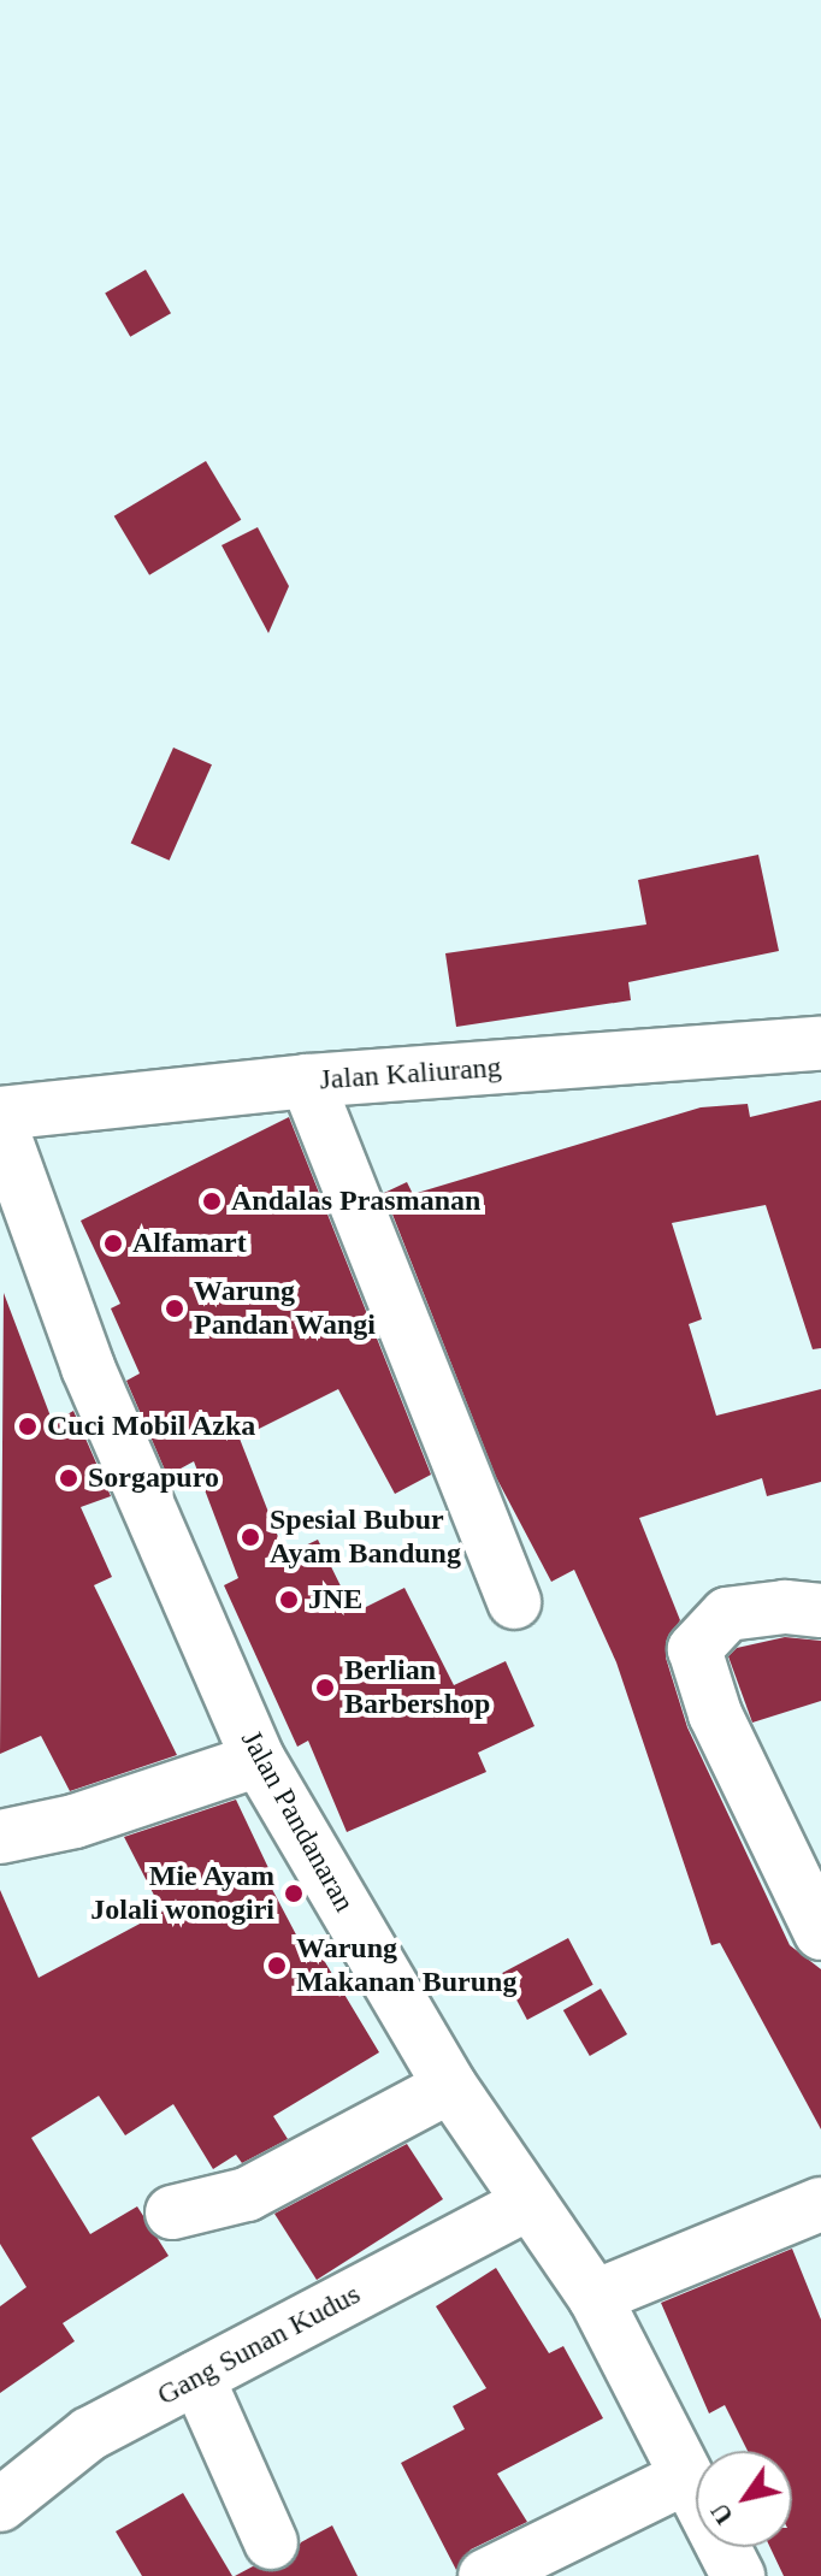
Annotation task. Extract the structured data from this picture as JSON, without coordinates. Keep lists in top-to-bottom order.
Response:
{
  "streets": {
    "street": ["Jalan Kaliurang", "Jalan Pandanaran", "Gang Sunan Kudus"]
  },
  "crossings": [
    ["Jalan Pandanaran", "Gang Sunan Kudus"]
  ],
  "places": [
    "Andalas Prasmanan",
    "Alfamart",
    "Warung Pandan Wangi",
    "Cuci Mobil Azka",
    "Sorgapuro",
    "Spesial Bubur Ayam Bandung",
    "JNE",
    "Berlian Barbershop",
    "Mie Ayam Jolali wonogiri",
    "Warung Makanan Burung"
  ],
  "north": "bottom left"
}
